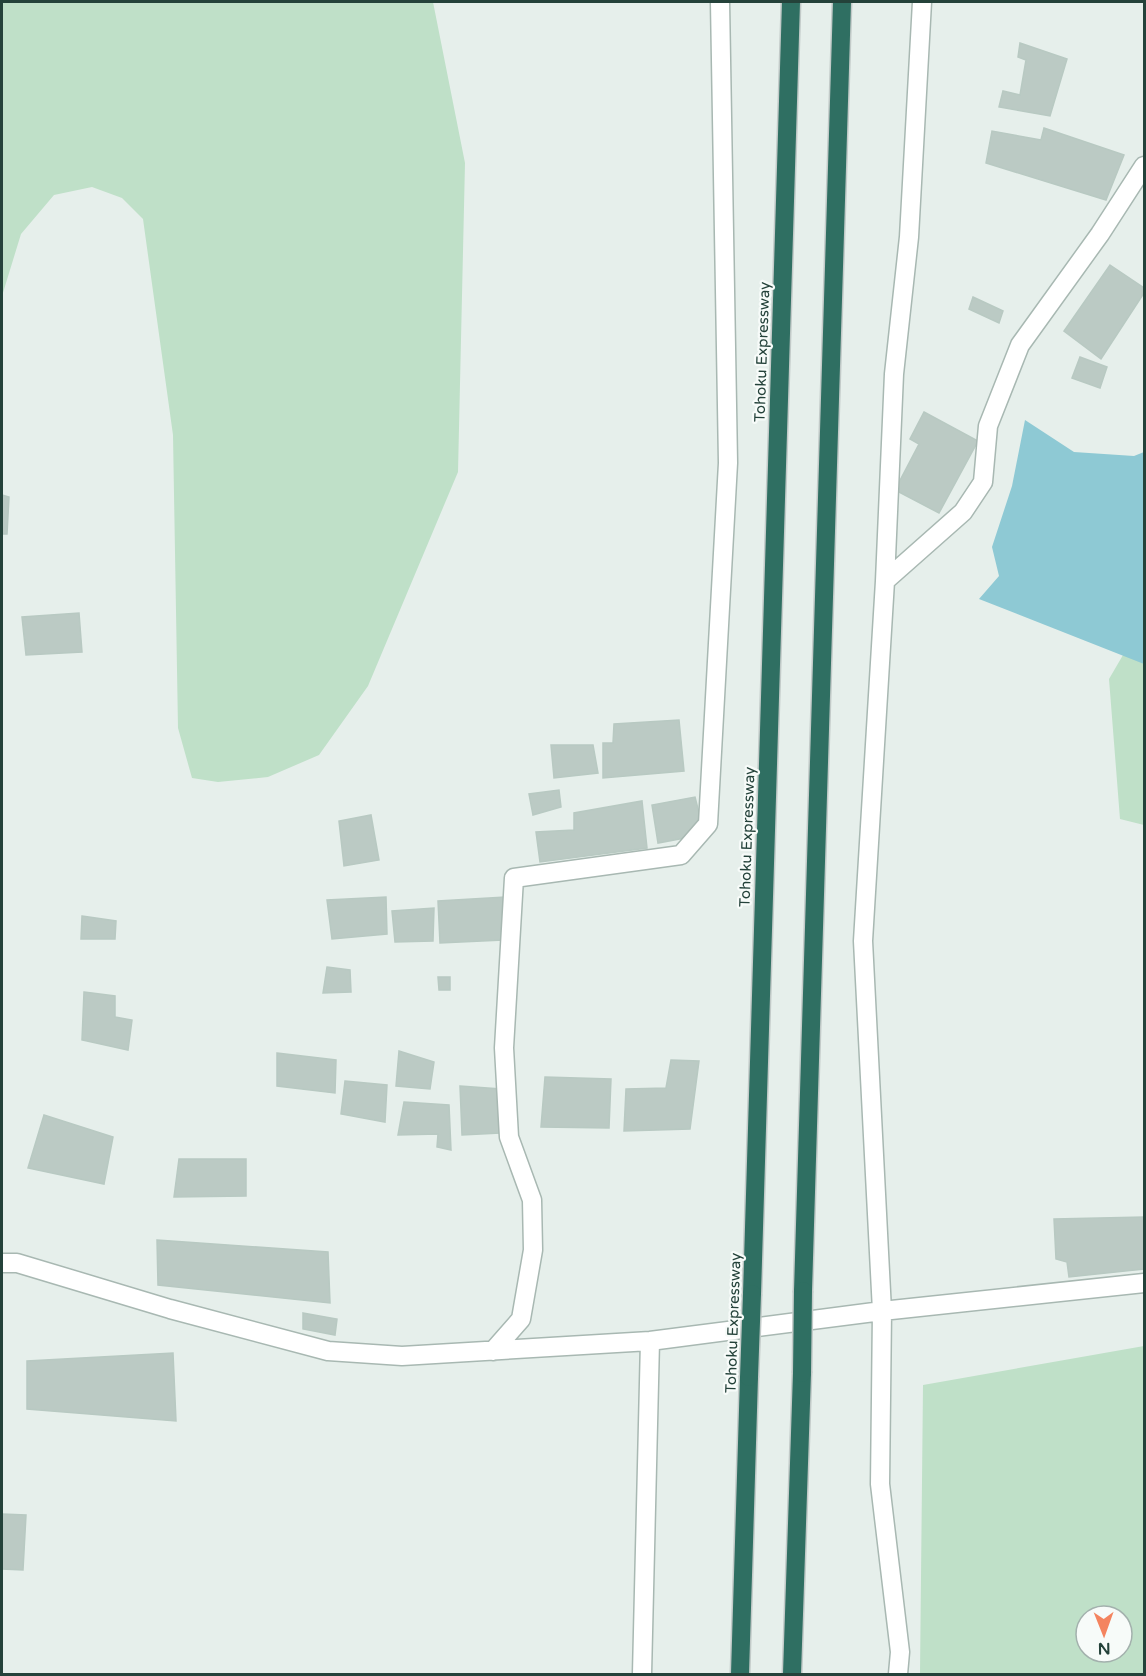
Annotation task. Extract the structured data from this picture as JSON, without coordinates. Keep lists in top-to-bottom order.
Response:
{
  "streets": {
    "highway": ["Tohoku Expressway"]
  },
  "north": "bottom"
}
